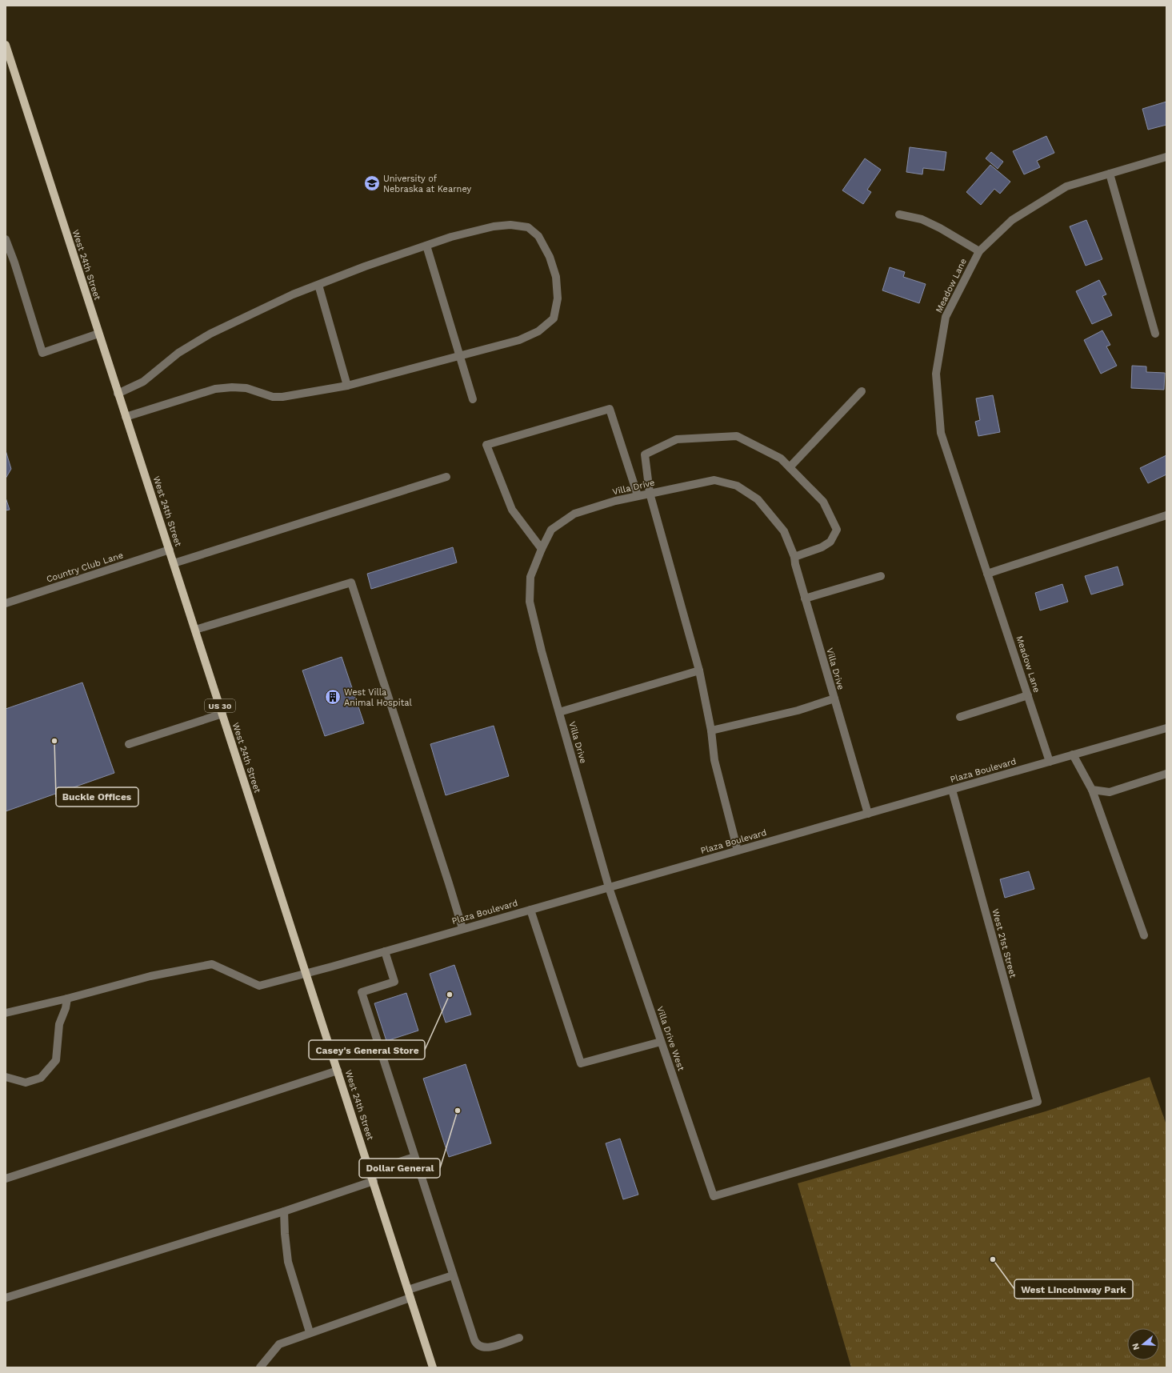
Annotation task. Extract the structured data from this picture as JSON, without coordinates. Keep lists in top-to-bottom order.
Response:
{
  "streets": {
    "main road": ["West 24th Street", "US 30"],
    "street": [
      "Meadow Lane",
      "Villa Drive",
      "Country Club Lane",
      "Plaza Boulevard",
      "West 21st Street",
      "Villa Drive West"
    ]
  },
  "crossings": [
    ["West 24th Street", "Country Club Lane"],
    ["West 24th Street", "Plaza Boulevard"],
    ["Meadow Lane", "Plaza Boulevard"],
    ["Villa Drive", "Plaza Boulevard"],
    ["Villa Drive", "Villa Drive West"],
    ["Plaza Boulevard", "West 21st Street"],
    ["Plaza Boulevard", "Villa Drive West"],
    ["West 21st Street", "Villa Drive West"]
  ],
  "places": {
    "school or university": ["University of Nebraska at Kearney"],
    "building": ["West Villa Animal Hospital"],
    "other": [
      "Buckle Offices",
      "Casey's General Store",
      "Dollar General",
      "West Lincolnway Park"
    ]
  },
  "north": "left"
}
